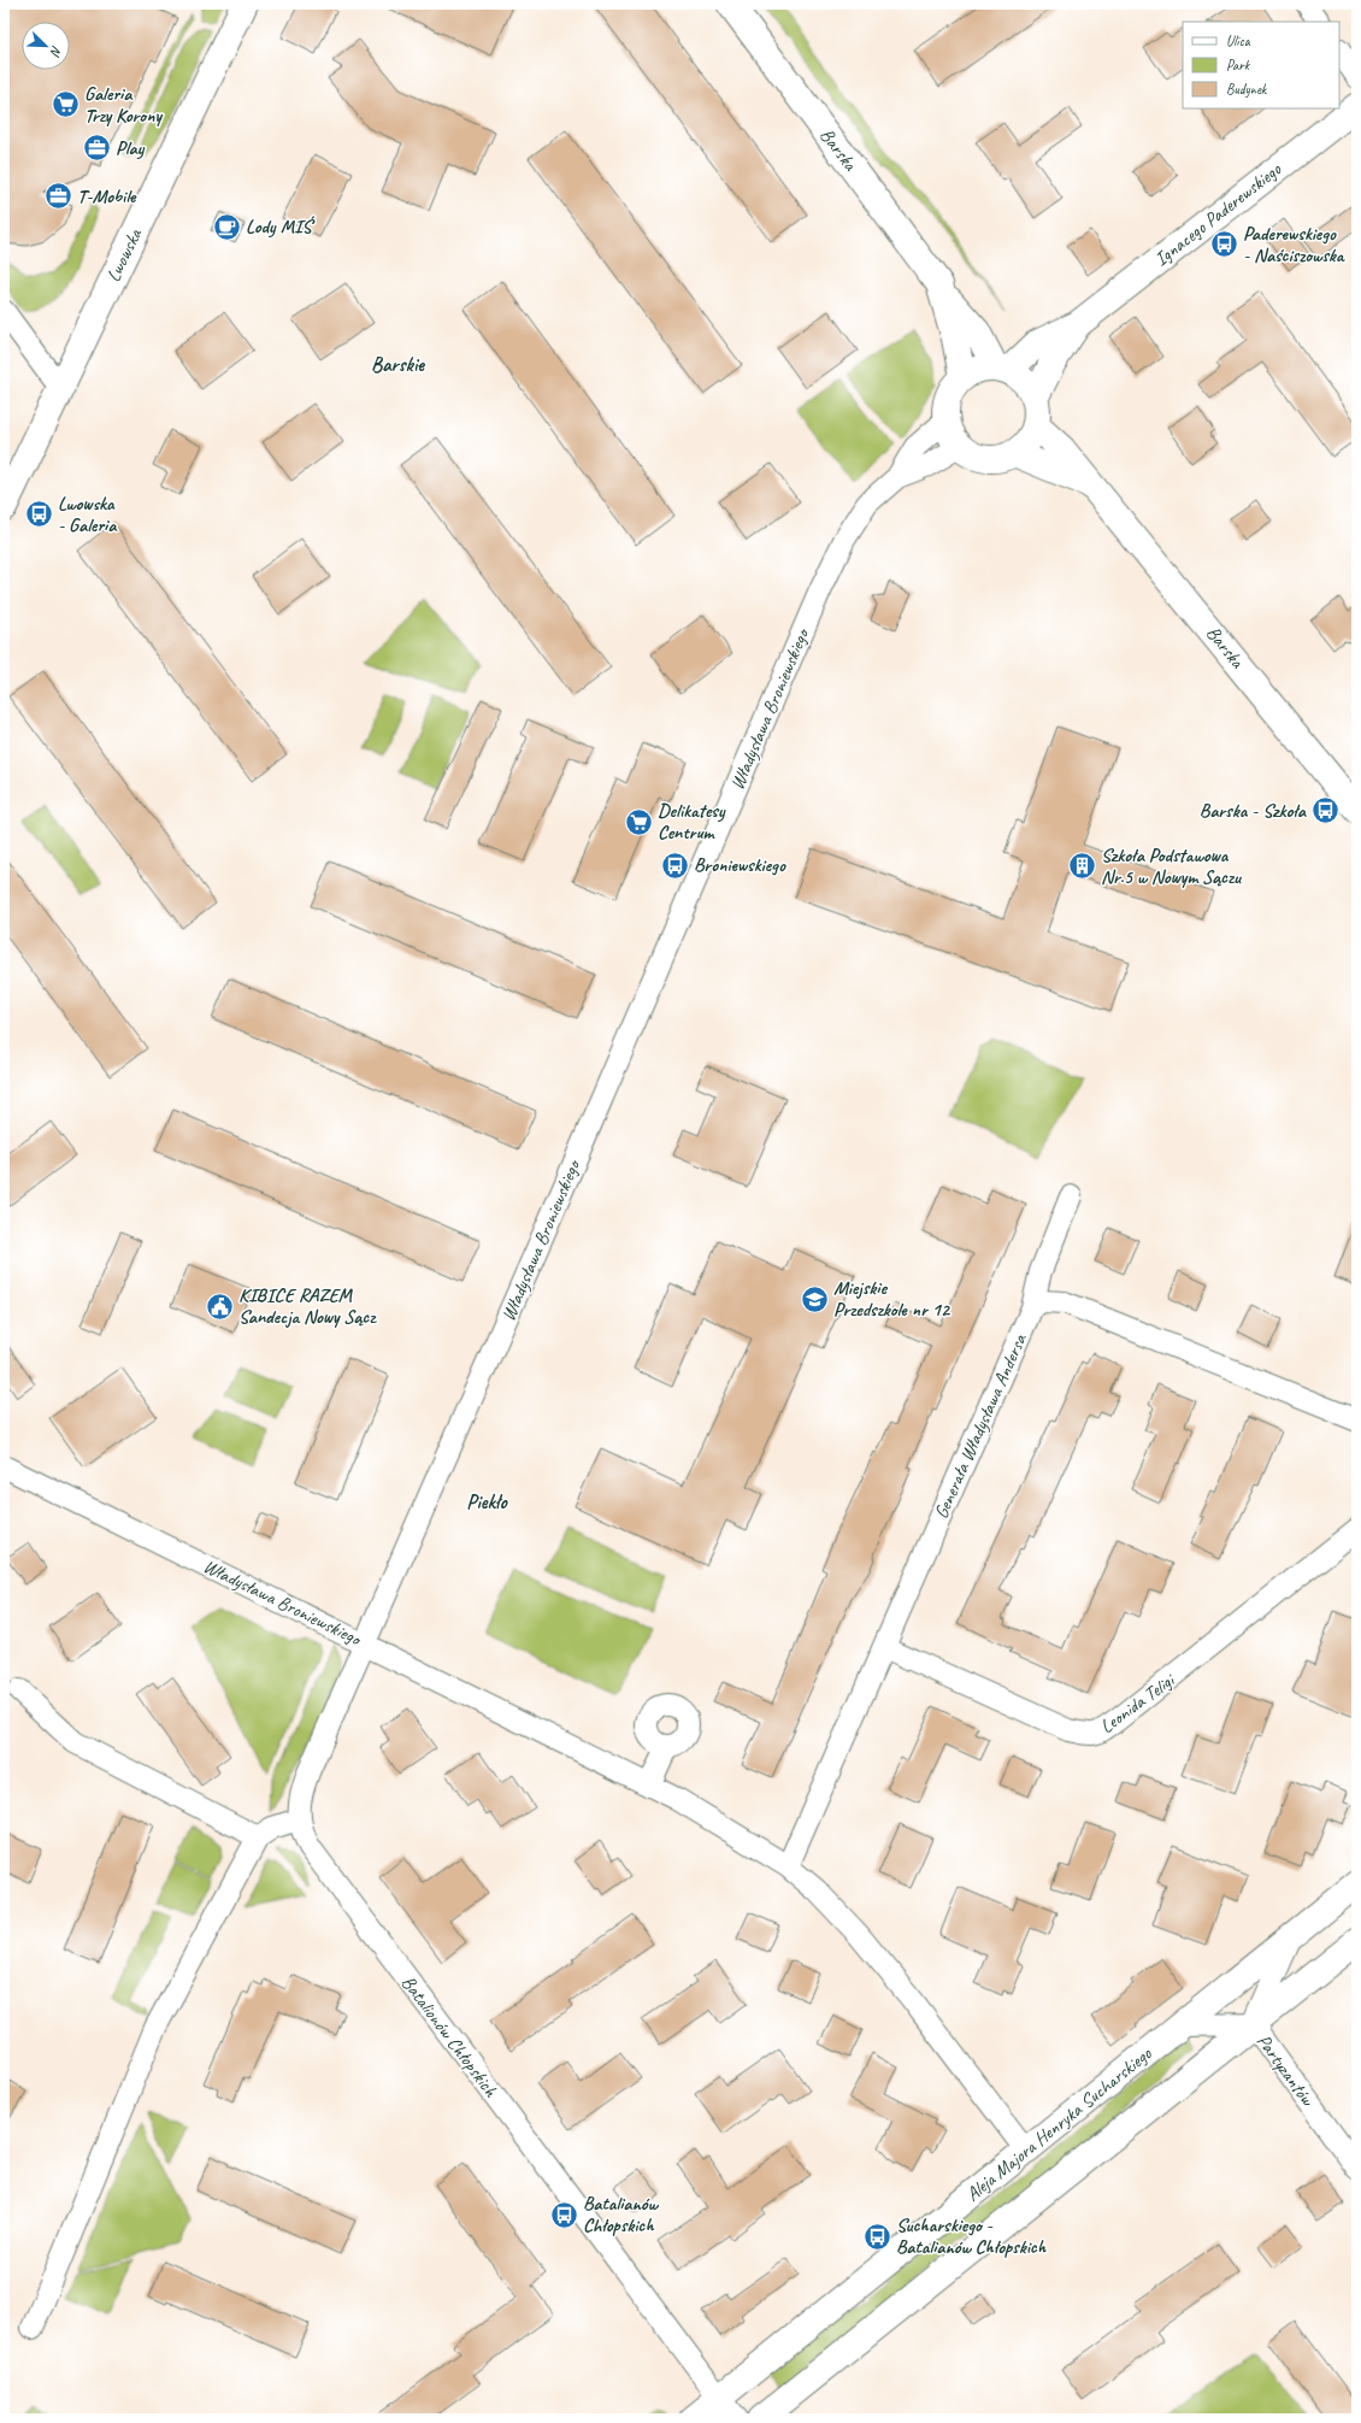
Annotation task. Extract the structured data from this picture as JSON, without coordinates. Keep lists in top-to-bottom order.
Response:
{
  "streets": {
    "street": [
      "Barska",
      "Ignacego Paderewskiego",
      "Lwowska",
      "Władysława Broniewskiego",
      "Generała Władysława Andersa",
      "Leonida Teligi",
      "Batalionów Chłopskich",
      "Partyzantów",
      "Aleja Majora Henryka Sucharskiego"
    ]
  },
  "crossings": [
    ["Barska", "Ignacego Paderewskiego"],
    ["Barska", "Władysława Broniewskiego"],
    ["Ignacego Paderewskiego", "Władysława Broniewskiego"],
    ["Władysława Broniewskiego", "Batalionów Chłopskich"],
    ["Generała Władysława Andersa", "Leonida Teligi"],
    ["Batalionów Chłopskich", "Aleja Majora Henryka Sucharskiego"],
    ["Partyzantów", "Aleja Majora Henryka Sucharskiego"]
  ],
  "districts": ["Barskie", "Piekło"],
  "places": {
    "supermarket": ["Galeria Trzy Korony", "Delikatesy Centrum"],
    "office": ["Play", "T-Mobile"],
    "cafe": ["Lody MIŚ"],
    "bus stop": [
      "Paderewskiego - Naściszowska",
      "Lwowska - Galeria",
      "Barska - Szkoła",
      "Broniewskiego",
      "Batalianów Chłopskich",
      "Sucharskiego - Batalianów Chłopskich"
    ],
    "building": ["Szkoła Podstawowa Nr.5 w Nowym Sączu"],
    "school or university": ["Miejskie Przedszkole nr 12"],
    "public building": ["KIBICE RAZEM Sandecja Nowy Sącz"]
  },
  "legend": ["Ulica", "Park", "Budynek"],
  "north": "bottom right"
}
